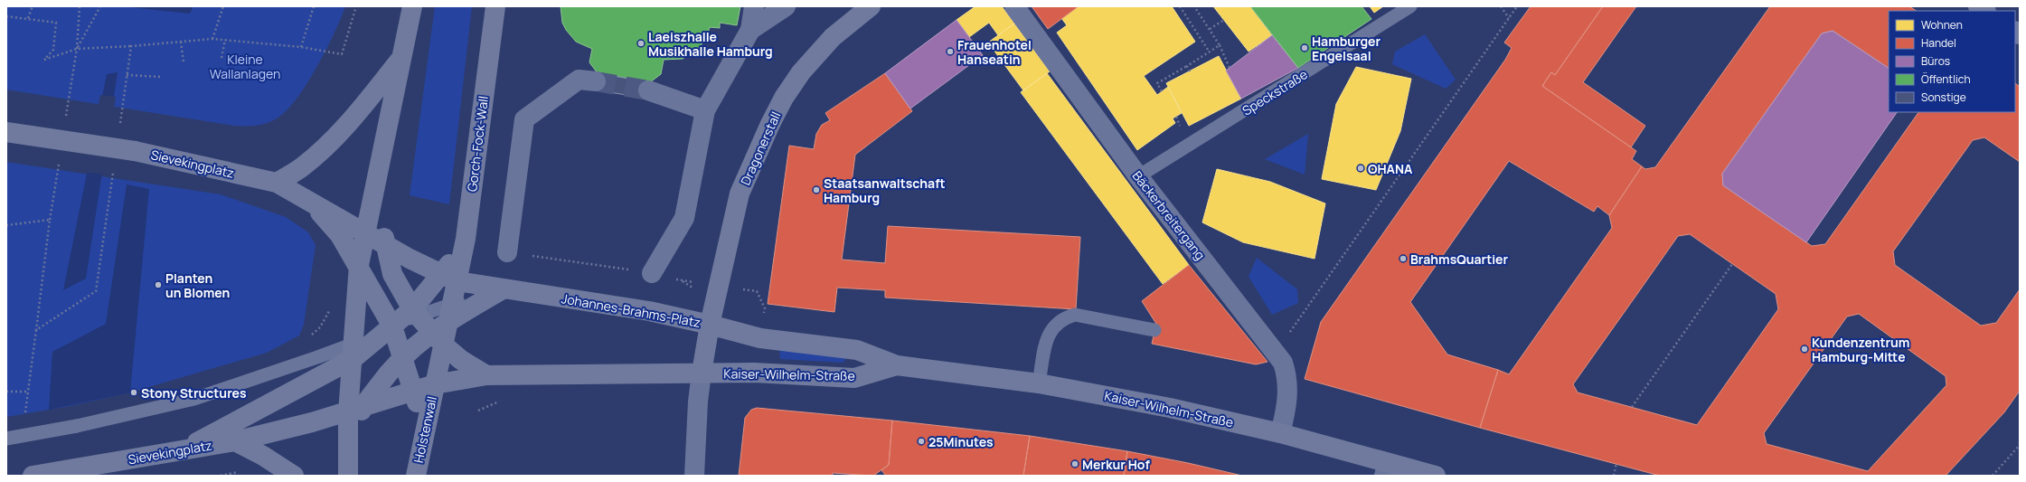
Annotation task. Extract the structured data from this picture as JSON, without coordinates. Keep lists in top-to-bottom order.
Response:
{
  "streets": {
    "main road": [
      "Gorch-Fock-Wall",
      "Dragonerstall",
      "Sievekingplatz",
      "Johannes-Brahms-Platz",
      "Kaiser-Wilhelm-Straße",
      "Holstenwall"
    ],
    "street": ["Bäckerbreitergang"],
    "lane": ["Speckstraße"]
  },
  "crossings": [
    ["Speckstraße", "Bäckerbreitergang"],
    ["Gorch-Fock-Wall", "Johannes-Brahms-Platz"],
    ["Dragonerstall", "Johannes-Brahms-Platz"],
    ["Dragonerstall", "Kaiser-Wilhelm-Straße"],
    ["Sievekingplatz", "Johannes-Brahms-Platz"],
    ["Bäckerbreitergang", "Kaiser-Wilhelm-Straße"],
    ["Johannes-Brahms-Platz", "Kaiser-Wilhelm-Straße"]
  ],
  "parks": ["Kleine Wallanlagen"],
  "places": [
    "Laeiszhalle Musikhalle Hamburg",
    "Hamburger Engelsaal",
    "Frauenhotel Hanseatin",
    "OHANA",
    "Staatsanwaltschaft Hamburg",
    "BrahmsQuartier",
    "Planten un Blomen",
    "Kundenzentrum Hamburg-Mitte",
    "Stony Structures",
    "25Minutes",
    "Merkur Hof"
  ],
  "legend": [
    "Wohnen",
    "Handel",
    "Büros",
    "Öffentlich",
    "Sonstige"
  ]
}
